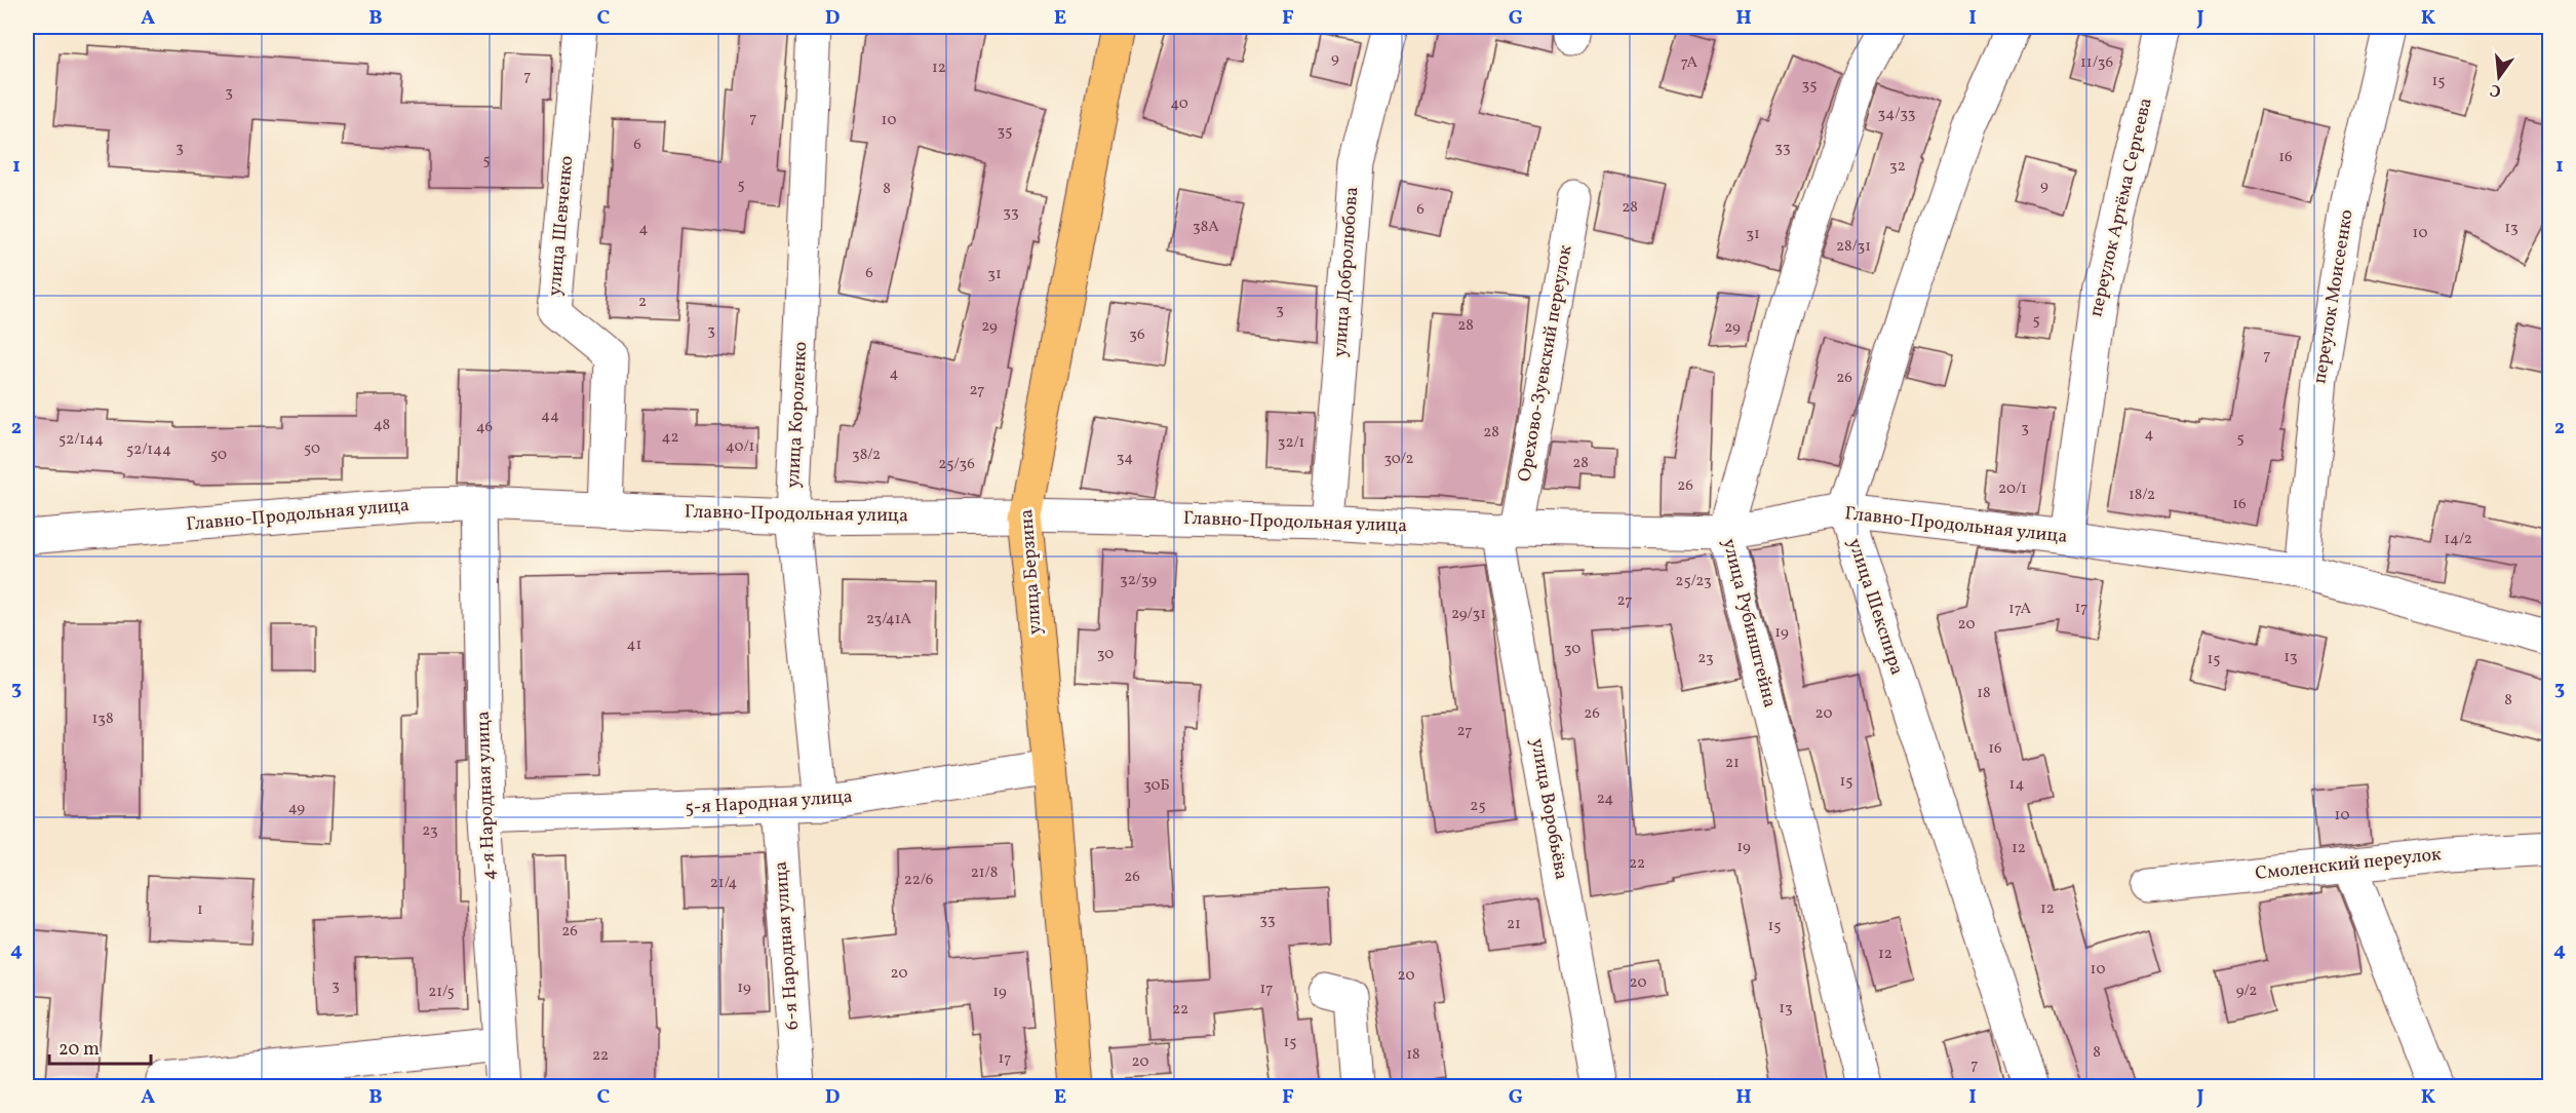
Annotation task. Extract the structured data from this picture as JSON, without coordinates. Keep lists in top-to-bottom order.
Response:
{
  "streets": {
    "main road": ["улица Берзина"],
    "street": [
      "переулок Артёма Сергеева",
      "улица Шевченко",
      "улица Добролюбова",
      "переулок Моисеенко",
      "Орехово-Зуевский переулок",
      "улица Короленко",
      "Главно-Продольная улица",
      "улица Шекспира",
      "улица Рубинштейна",
      "4-я Народная улица",
      "5-я Народная улица",
      "улица Воробьёва",
      "Смоленский переулок",
      "6-я Народная улица"
    ]
  },
  "crossings": [
    ["переулок Артёма Сергеева", "Главно-Продольная улица"],
    ["улица Шевченко", "Главно-Продольная улица"],
    ["улица Добролюбова", "Главно-Продольная улица"],
    ["переулок Моисеенко", "Главно-Продольная улица"],
    ["Орехово-Зуевский переулок", "Главно-Продольная улица"],
    ["Орехово-Зуевский переулок", "улица Воробьёва"],
    ["улица Короленко", "Главно-Продольная улица"],
    ["улица Короленко", "5-я Народная улица"],
    ["Главно-Продольная улица", "улица Берзина"],
    ["Главно-Продольная улица", "улица Шекспира"],
    ["Главно-Продольная улица", "улица Рубинштейна"],
    ["Главно-Продольная улица", "4-я Народная улица"],
    ["Главно-Продольная улица", "улица Воробьёва"],
    ["улица Берзина", "5-я Народная улица"],
    ["4-я Народная улица", "5-я Народная улица"],
    ["5-я Народная улица", "6-я Народная улица"]
  ],
  "house_numbers": [
    "9",
    "7А",
    "11/36",
    "12",
    "7",
    "15",
    "35",
    "3",
    "40",
    "34/33",
    "7",
    "10",
    "35",
    "6",
    "3",
    "33",
    "16",
    "5",
    "32",
    "5",
    "9",
    "8",
    "28",
    "6",
    "33",
    "38А",
    "13",
    "4",
    "10",
    "31",
    "28/31",
    "6",
    "31",
    "2",
    "3",
    "5",
    "28",
    "29",
    "29",
    "3",
    "36",
    "7",
    "4",
    "26",
    "27",
    "44",
    "48",
    "46",
    "3",
    "28",
    "4",
    "42",
    "5",
    "52/144",
    "32/1",
    "40/1",
    "50",
    "52/144",
    "50",
    "38/2",
    "34",
    "30/2",
    "28",
    "25/36",
    "26",
    "20/1",
    "18/2",
    "16",
    "14/2",
    "32/39",
    "25/23",
    "27",
    "17",
    "17А",
    "29/31",
    "23/41А",
    "20",
    "19",
    "41",
    "30",
    "30",
    "13",
    "23",
    "15",
    "18",
    "8",
    "26",
    "20",
    "138",
    "27",
    "16",
    "21",
    "15",
    "14",
    "30Б",
    "24",
    "25",
    "49",
    "10",
    "23",
    "19",
    "12",
    "22",
    "21/8",
    "26",
    "22/6",
    "21/4",
    "12",
    "1",
    "33",
    "21",
    "15",
    "26",
    "12",
    "10",
    "20",
    "20",
    "20",
    "3",
    "19",
    "17",
    "9/2",
    "21/5",
    "19",
    "13",
    "22",
    "15",
    "8",
    "18",
    "22",
    "17",
    "20",
    "7"
  ],
  "scale_bar": "20 m",
  "north": "bottom",
  "grid": {
    "columns": [
      "A",
      "B",
      "C",
      "D",
      "E",
      "F",
      "G",
      "H",
      "I",
      "J",
      "K"
    ],
    "rows": [
      "1",
      "2",
      "3",
      "4"
    ]
  }
}
